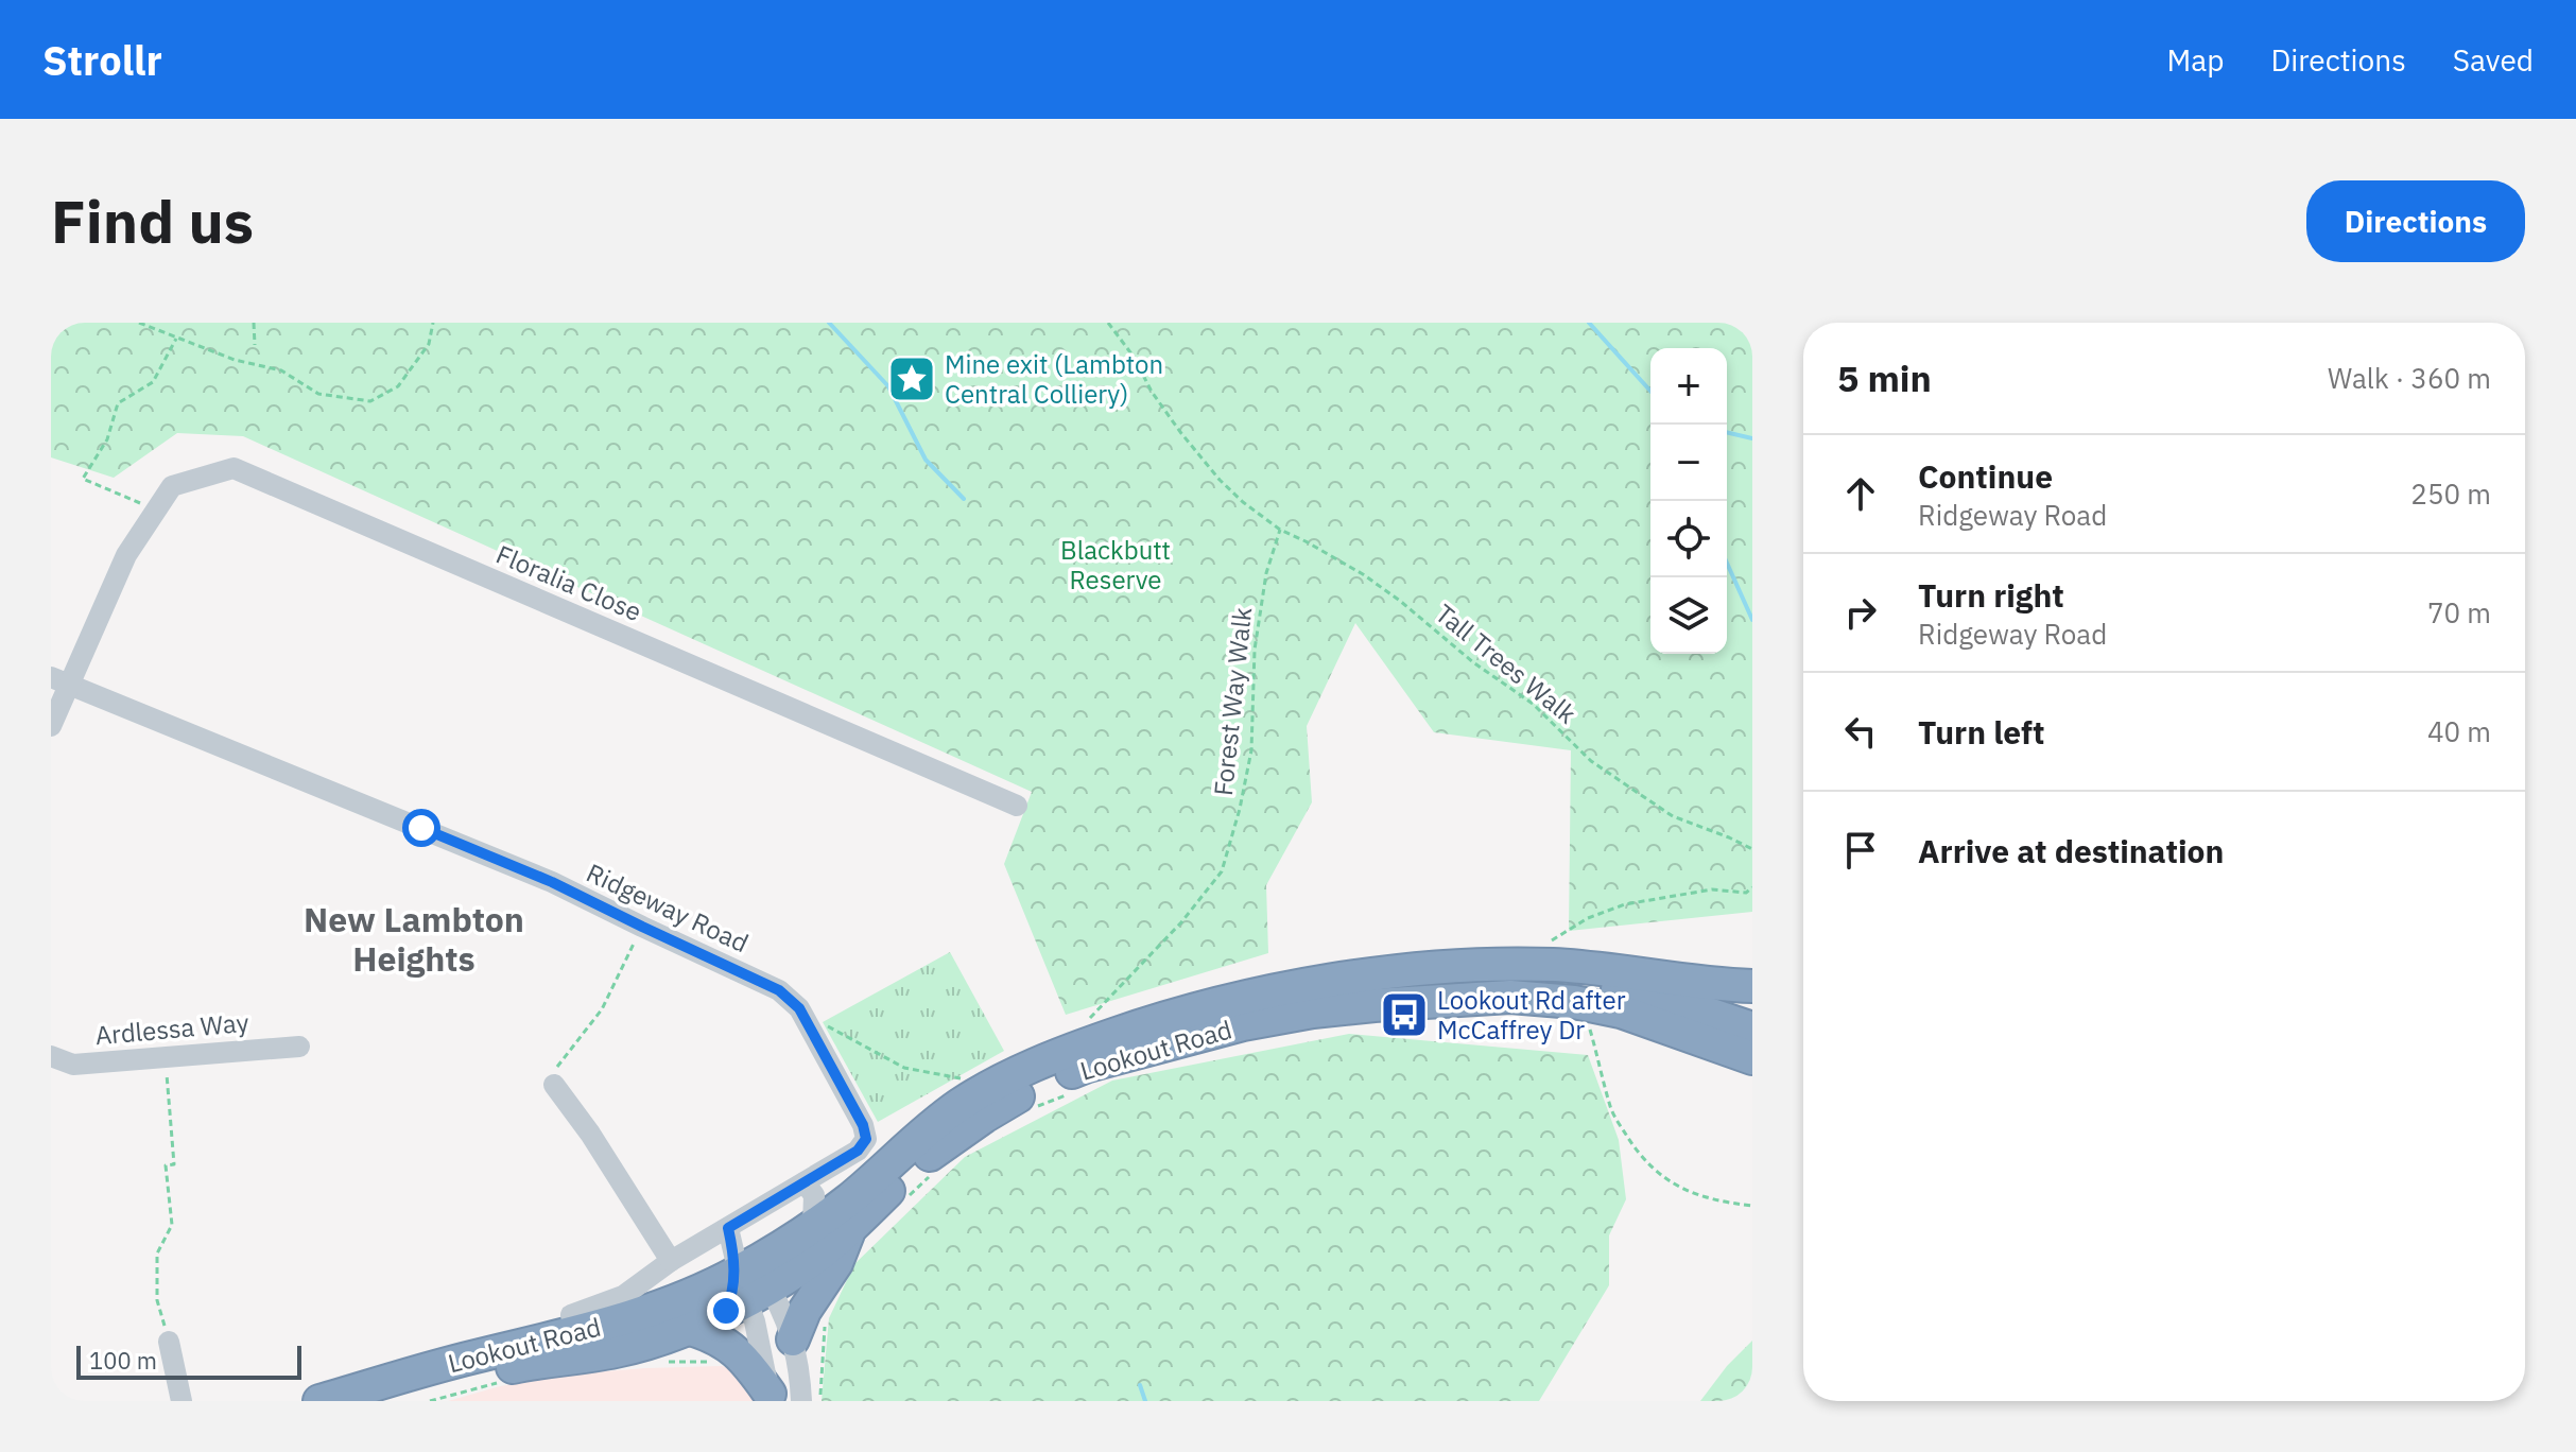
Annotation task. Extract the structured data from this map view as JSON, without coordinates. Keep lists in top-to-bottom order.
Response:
{
  "streets": {
    "highway": ["Lookout Road"],
    "street": ["Floralia Close", "Ridgeway Road", "Ardlessa Way"],
    "path": ["Tall Trees Walk", "Forest Way Walk"]
  },
  "crossings": [
    ["Floralia Close", "Ridgeway Road"],
    ["Tall Trees Walk", "Forest Way Walk"]
  ],
  "districts": ["New Lambton Heights"],
  "parks": ["Blackbutt Reserve"],
  "places": {
    "place": ["Mine exit (Lambton Central Colliery)"],
    "bus stop": ["Lookout Rd after McCaffrey Dr"]
  },
  "scale_bar": "100 m",
  "page": {
    "header": "Strollr",
    "nav": ["Map", "Directions", "Saved"],
    "buttons": "Directions",
    "title": "Find us",
    "heading": ["5 min", "Walk · 360 m"],
    "map_buttons": ["+", "−"],
    "list": [
      ["Continue", "Ridgeway Road", "250 m"],
      ["Turn right", "Ridgeway Road", "70 m"],
      ["Turn left", "40 m"],
      "Arrive at destination"
    ],
    "scale": "100 m"
  }
}
